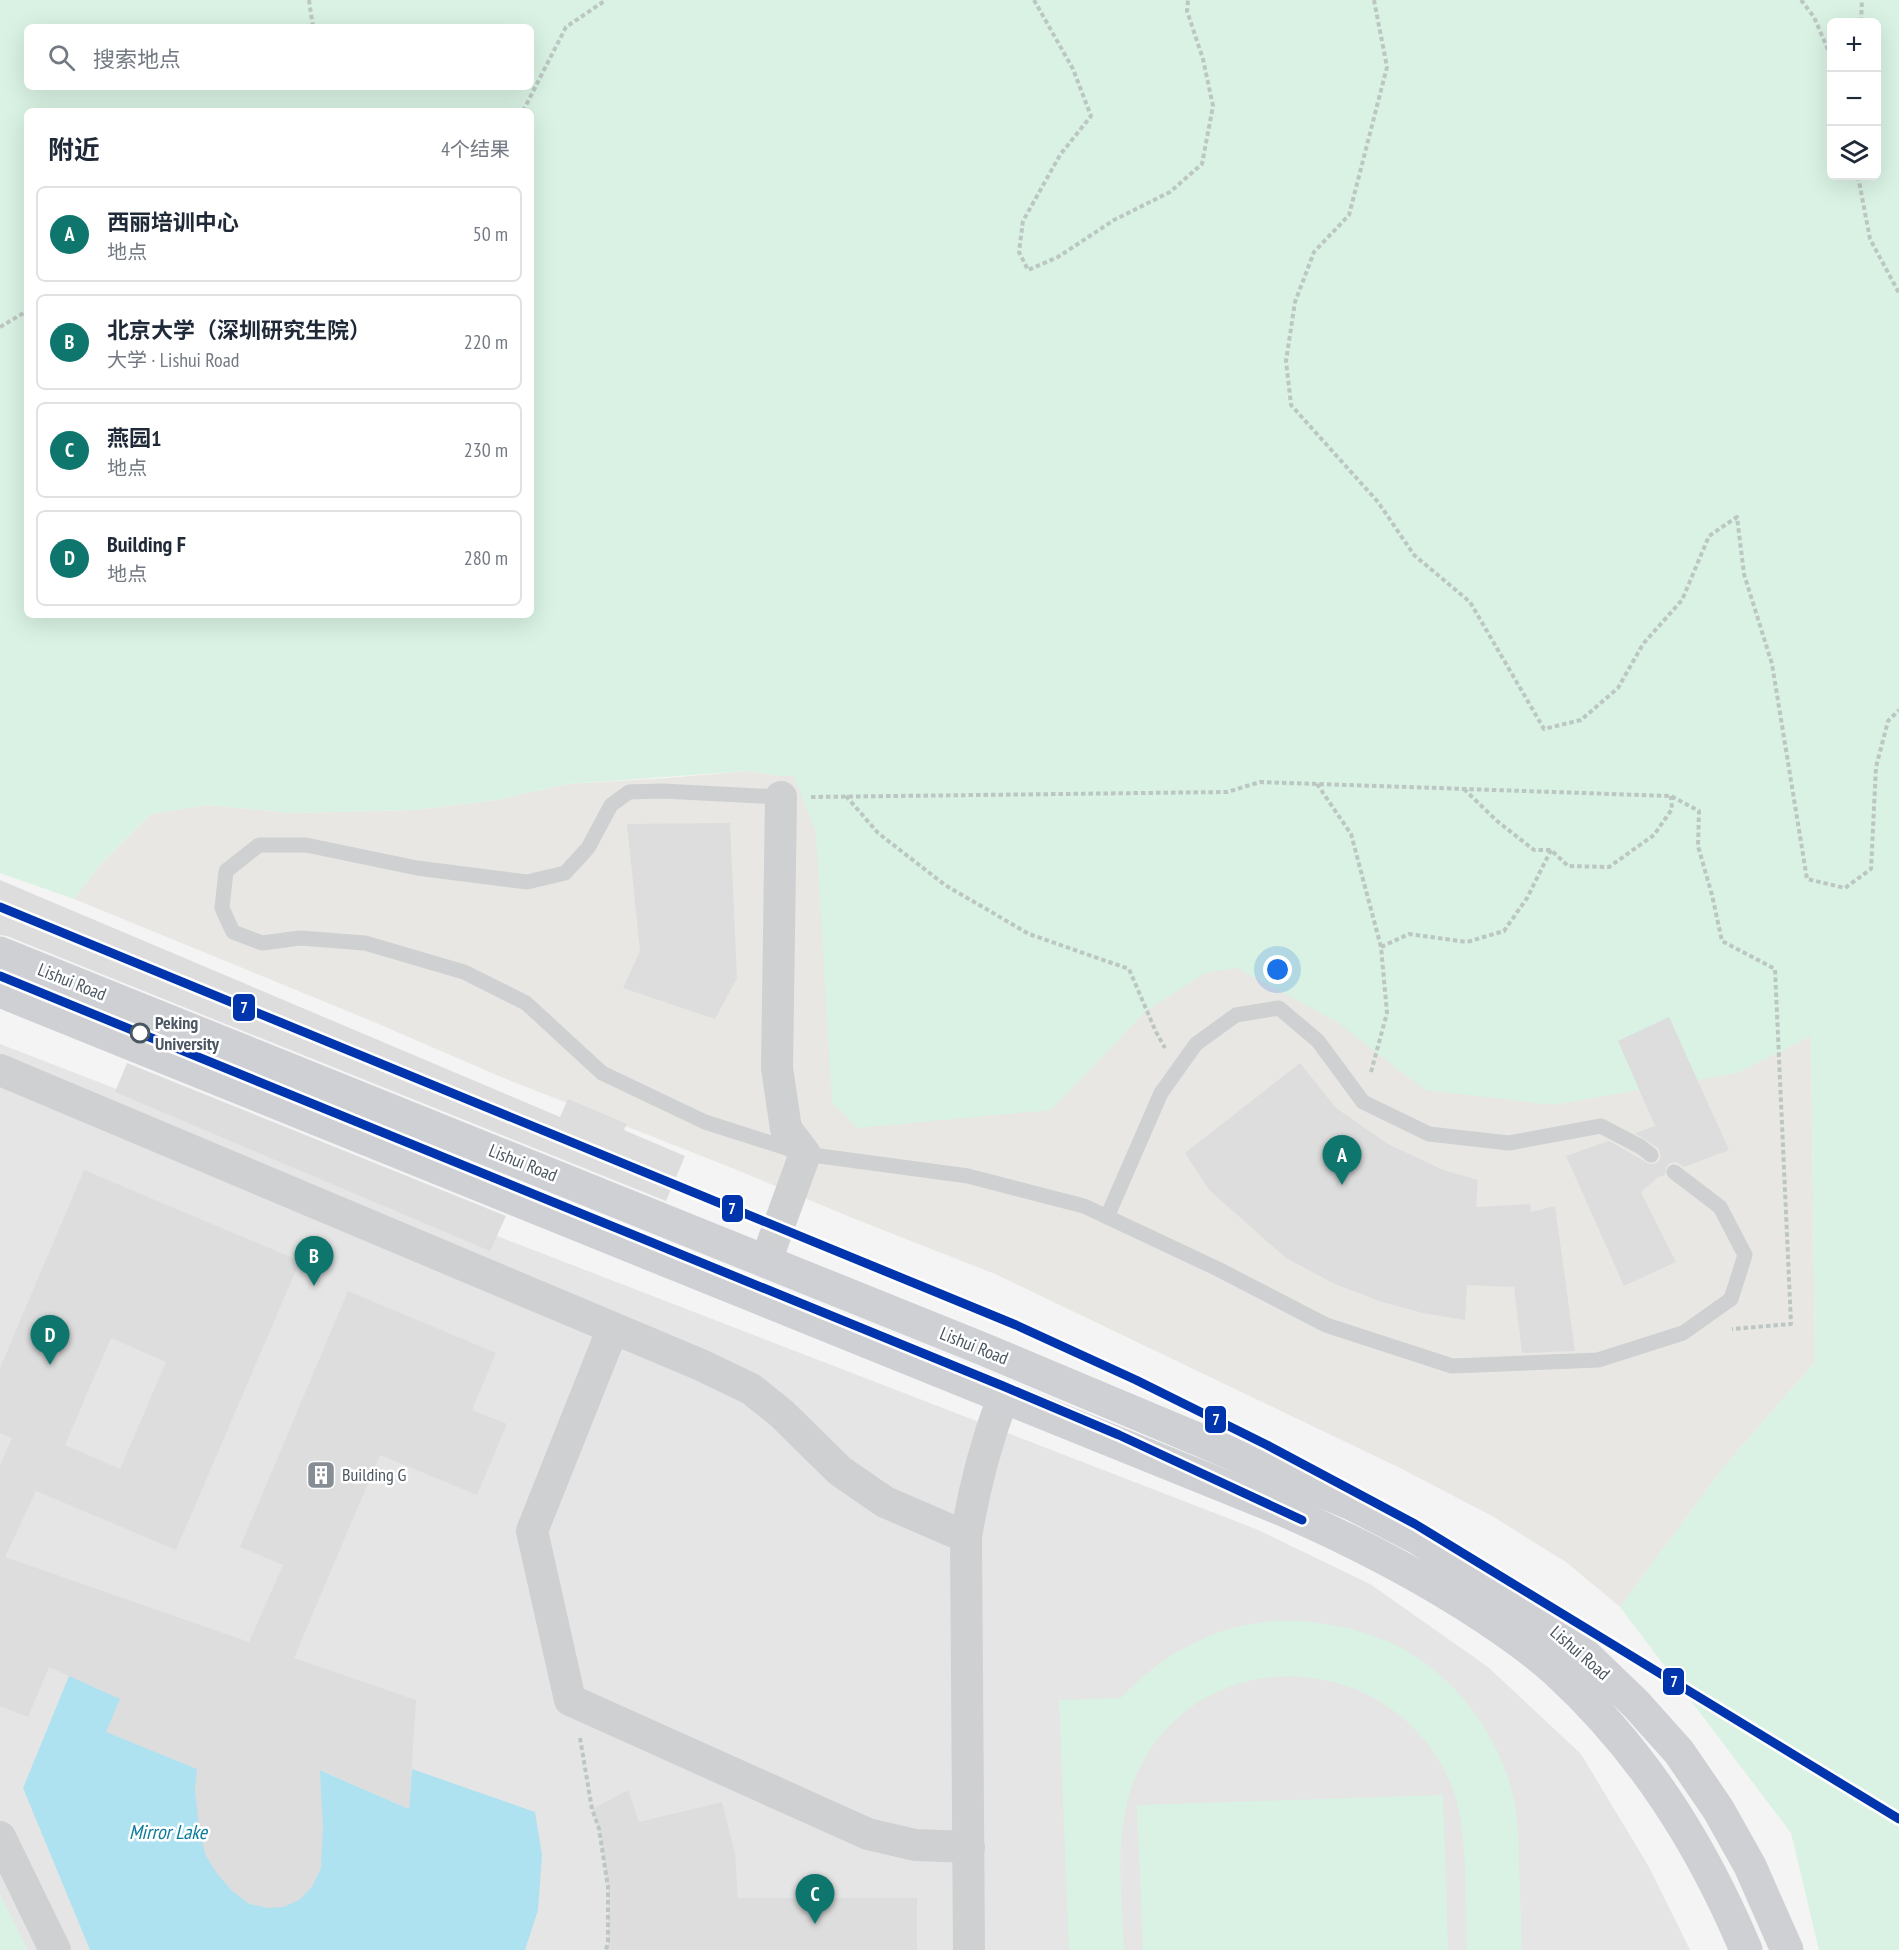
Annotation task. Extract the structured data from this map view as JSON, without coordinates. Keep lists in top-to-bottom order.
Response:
{
  "streets": {
    "main road": ["Lishui Road"]
  },
  "water": ["Mirror Lake"],
  "places": {
    "other": ["Peking University"],
    "building": ["Building G"]
  },
  "lines": ["transit line 7"],
  "page": {
    "map_buttons": ["+", "−"],
    "search": "搜索地点",
    "heading": ["附近", "4个结果"],
    "list": [
      {
        "mark": "A",
        "name": "西丽培训中心",
        "note": "地点",
        "value": "50 m"
      },
      {
        "mark": "B",
        "name": "北京大学（深圳研究生院）",
        "note": "大学 · Lishui Road",
        "value": "220 m"
      },
      {
        "mark": "C",
        "name": "燕园1",
        "note": "地点",
        "value": "230 m"
      },
      {
        "mark": "D",
        "name": "Building F",
        "note": "地点",
        "value": "280 m"
      }
    ],
    "pins": [
      "A",
      "B",
      "D",
      "C"
    ]
  }
}
